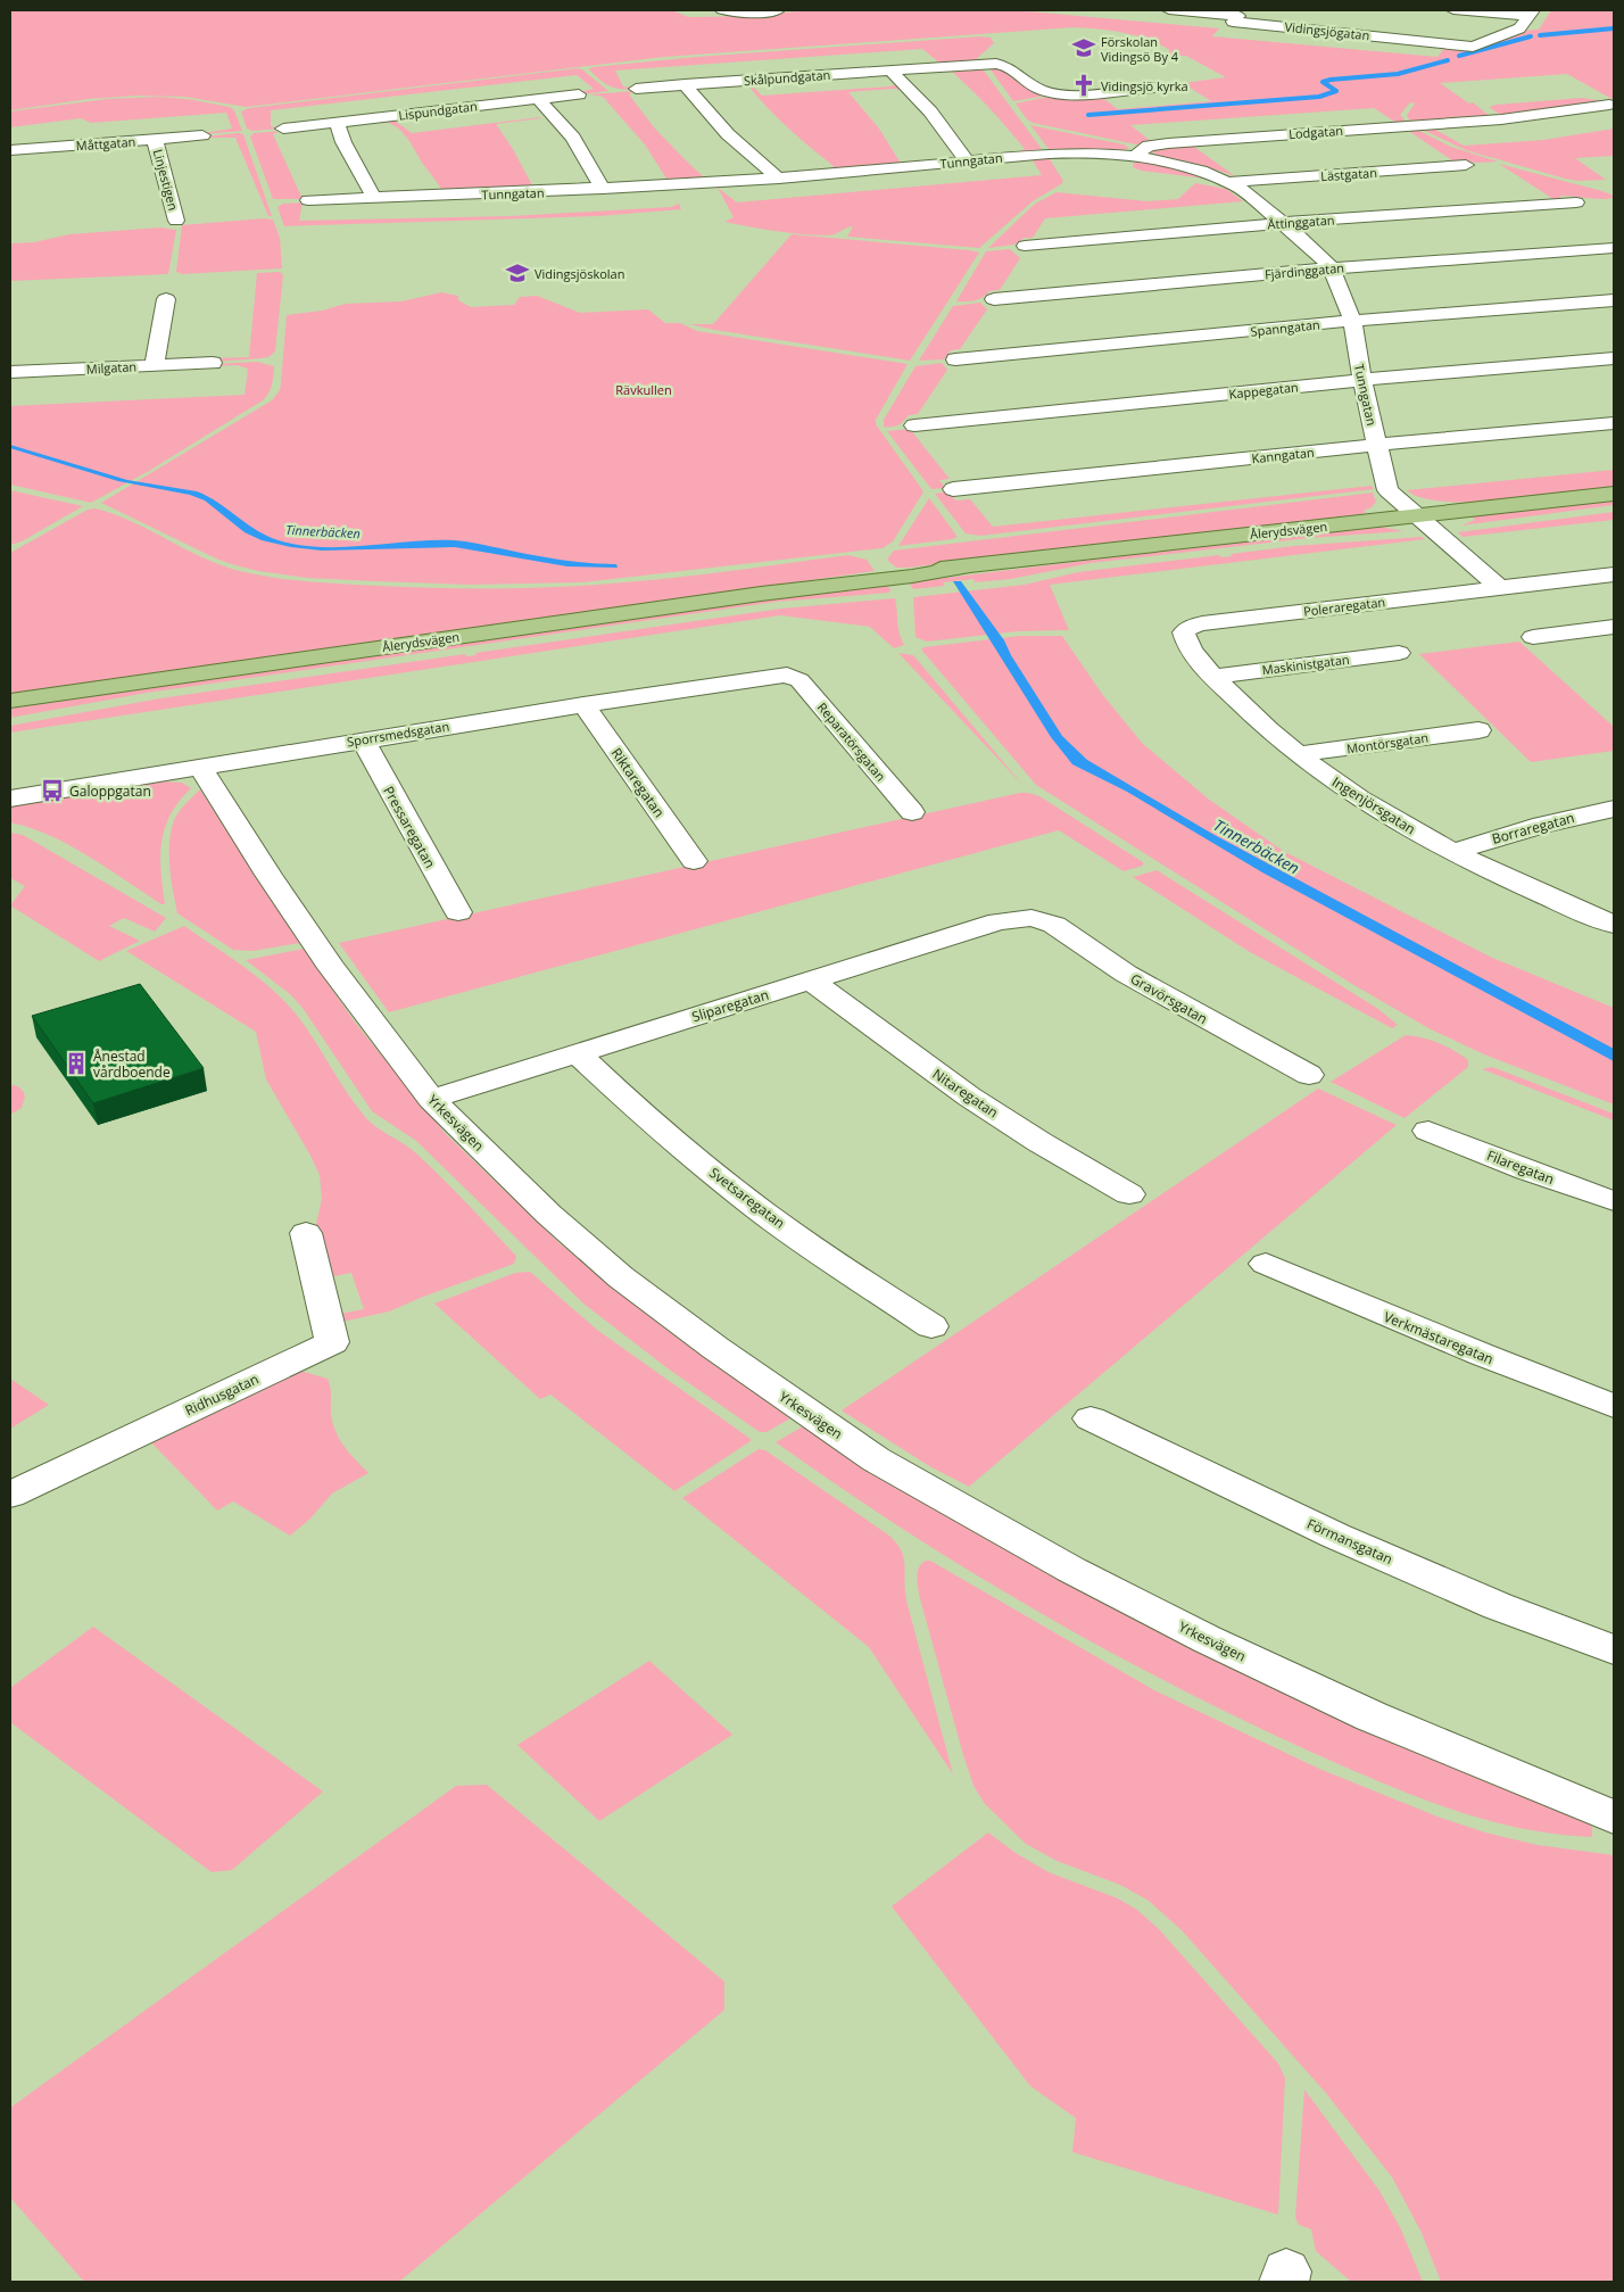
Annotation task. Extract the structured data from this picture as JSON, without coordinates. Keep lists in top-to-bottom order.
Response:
{
  "streets": {
    "main road": ["Ålerydsvägen"],
    "street": [
      "Vidingsjögatan",
      "Skålpundgatan",
      "Lispundgatan",
      "Lodgatan",
      "Måttgatan",
      "Tunngatan",
      "Lästgatan",
      "Linjestigen",
      "Åttinggatan",
      "Fjärdinggatan",
      "Spanngatan",
      "Milgatan",
      "Kappegatan",
      "Kanngatan",
      "Poleraregatan",
      "Maskinistgatan",
      "Sporrsmedsgatan",
      "Reparatörsgatan",
      "Montörsgatan",
      "Riktaregatan",
      "Ingenjörsgatan",
      "Pressaregatan",
      "Borraregatan",
      "Gravörsgatan",
      "Sliparegatan",
      "Nitaregatan",
      "Yrkesvägen",
      "Filaregatan",
      "Svetsaregatan",
      "Verkmästaregatan",
      "Ridhusgatan",
      "Förmansgatan"
    ]
  },
  "crossings": [
    ["Lodgatan", "Tunngatan"],
    ["Måttgatan", "Linjestigen"],
    ["Tunngatan", "Lästgatan"],
    ["Tunngatan", "Åttinggatan"],
    ["Tunngatan", "Fjärdinggatan"],
    ["Tunngatan", "Spanngatan"],
    ["Tunngatan", "Kappegatan"],
    ["Tunngatan", "Kanngatan"],
    ["Tunngatan", "Ålerydsvägen"],
    ["Poleraregatan", "Ingenjörsgatan"],
    ["Maskinistgatan", "Ingenjörsgatan"],
    ["Sporrsmedsgatan", "Reparatörsgatan"],
    ["Sporrsmedsgatan", "Riktaregatan"],
    ["Sporrsmedsgatan", "Pressaregatan"],
    ["Sporrsmedsgatan", "Yrkesvägen"],
    ["Montörsgatan", "Ingenjörsgatan"],
    ["Ingenjörsgatan", "Borraregatan"],
    ["Gravörsgatan", "Sliparegatan"],
    ["Sliparegatan", "Nitaregatan"],
    ["Sliparegatan", "Yrkesvägen"],
    ["Sliparegatan", "Svetsaregatan"]
  ],
  "water": ["Tinnerbäcken"],
  "parks": ["Rävkullen"],
  "places": {
    "school or university": ["Förskolan Vidingsö By 4", "Vidingsjöskolan"],
    "church": ["Vidingsjö kyrka"],
    "bus stop": ["Galoppgatan"],
    "building": ["Ånestad vårdboende"]
  }
}
